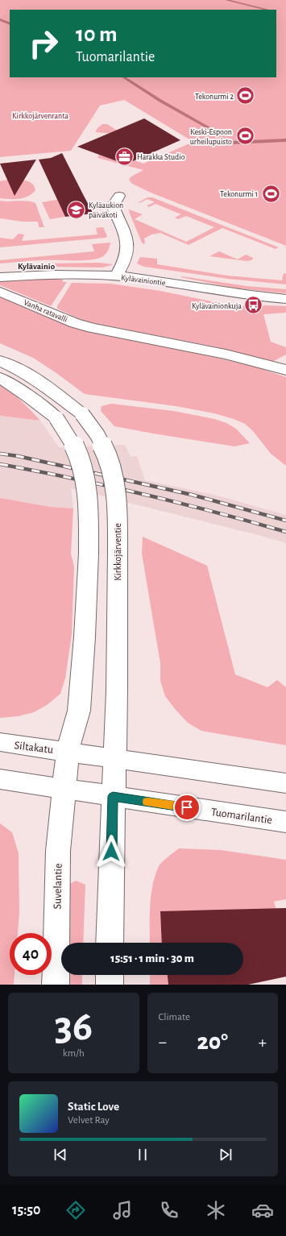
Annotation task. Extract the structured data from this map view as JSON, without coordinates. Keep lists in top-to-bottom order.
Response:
{
  "streets": {
    "main road": [
      "Kylävainiontie",
      "Vanha ratavalli",
      "Kirkkojärventie",
      "Siltakatu",
      "Tuomarilantie",
      "Suvelantie"
    ]
  },
  "crossings": [
    ["Kirkkojärventie", "Tuomarilantie"],
    ["Tuomarilantie", "Suvelantie"]
  ],
  "districts": ["Kylävainio"],
  "parks": ["Kirkkojärvenranta"],
  "places": {
    "sports": ["Tekonurmi 2", "Keski-Espoon urheilupuisto", "Tekonurmi 1"],
    "office": ["Harakka Studio"],
    "school or university": ["Kyläaukion päiväkoti"],
    "bus stop": ["Kylävainionkuja"]
  },
  "page": {
    "turn": ["10 m", "Tuomarilantie"],
    "limit": "40",
    "trip": "15:51 · 1 min · 30 m",
    "tile": [
      ["36", "km/h"],
      "Climate"
    ],
    "heat": ["−", "20°", "+"],
    "song": ["Static Love", "Velvet Ray"],
    "tabs": "15:50"
  }
}
